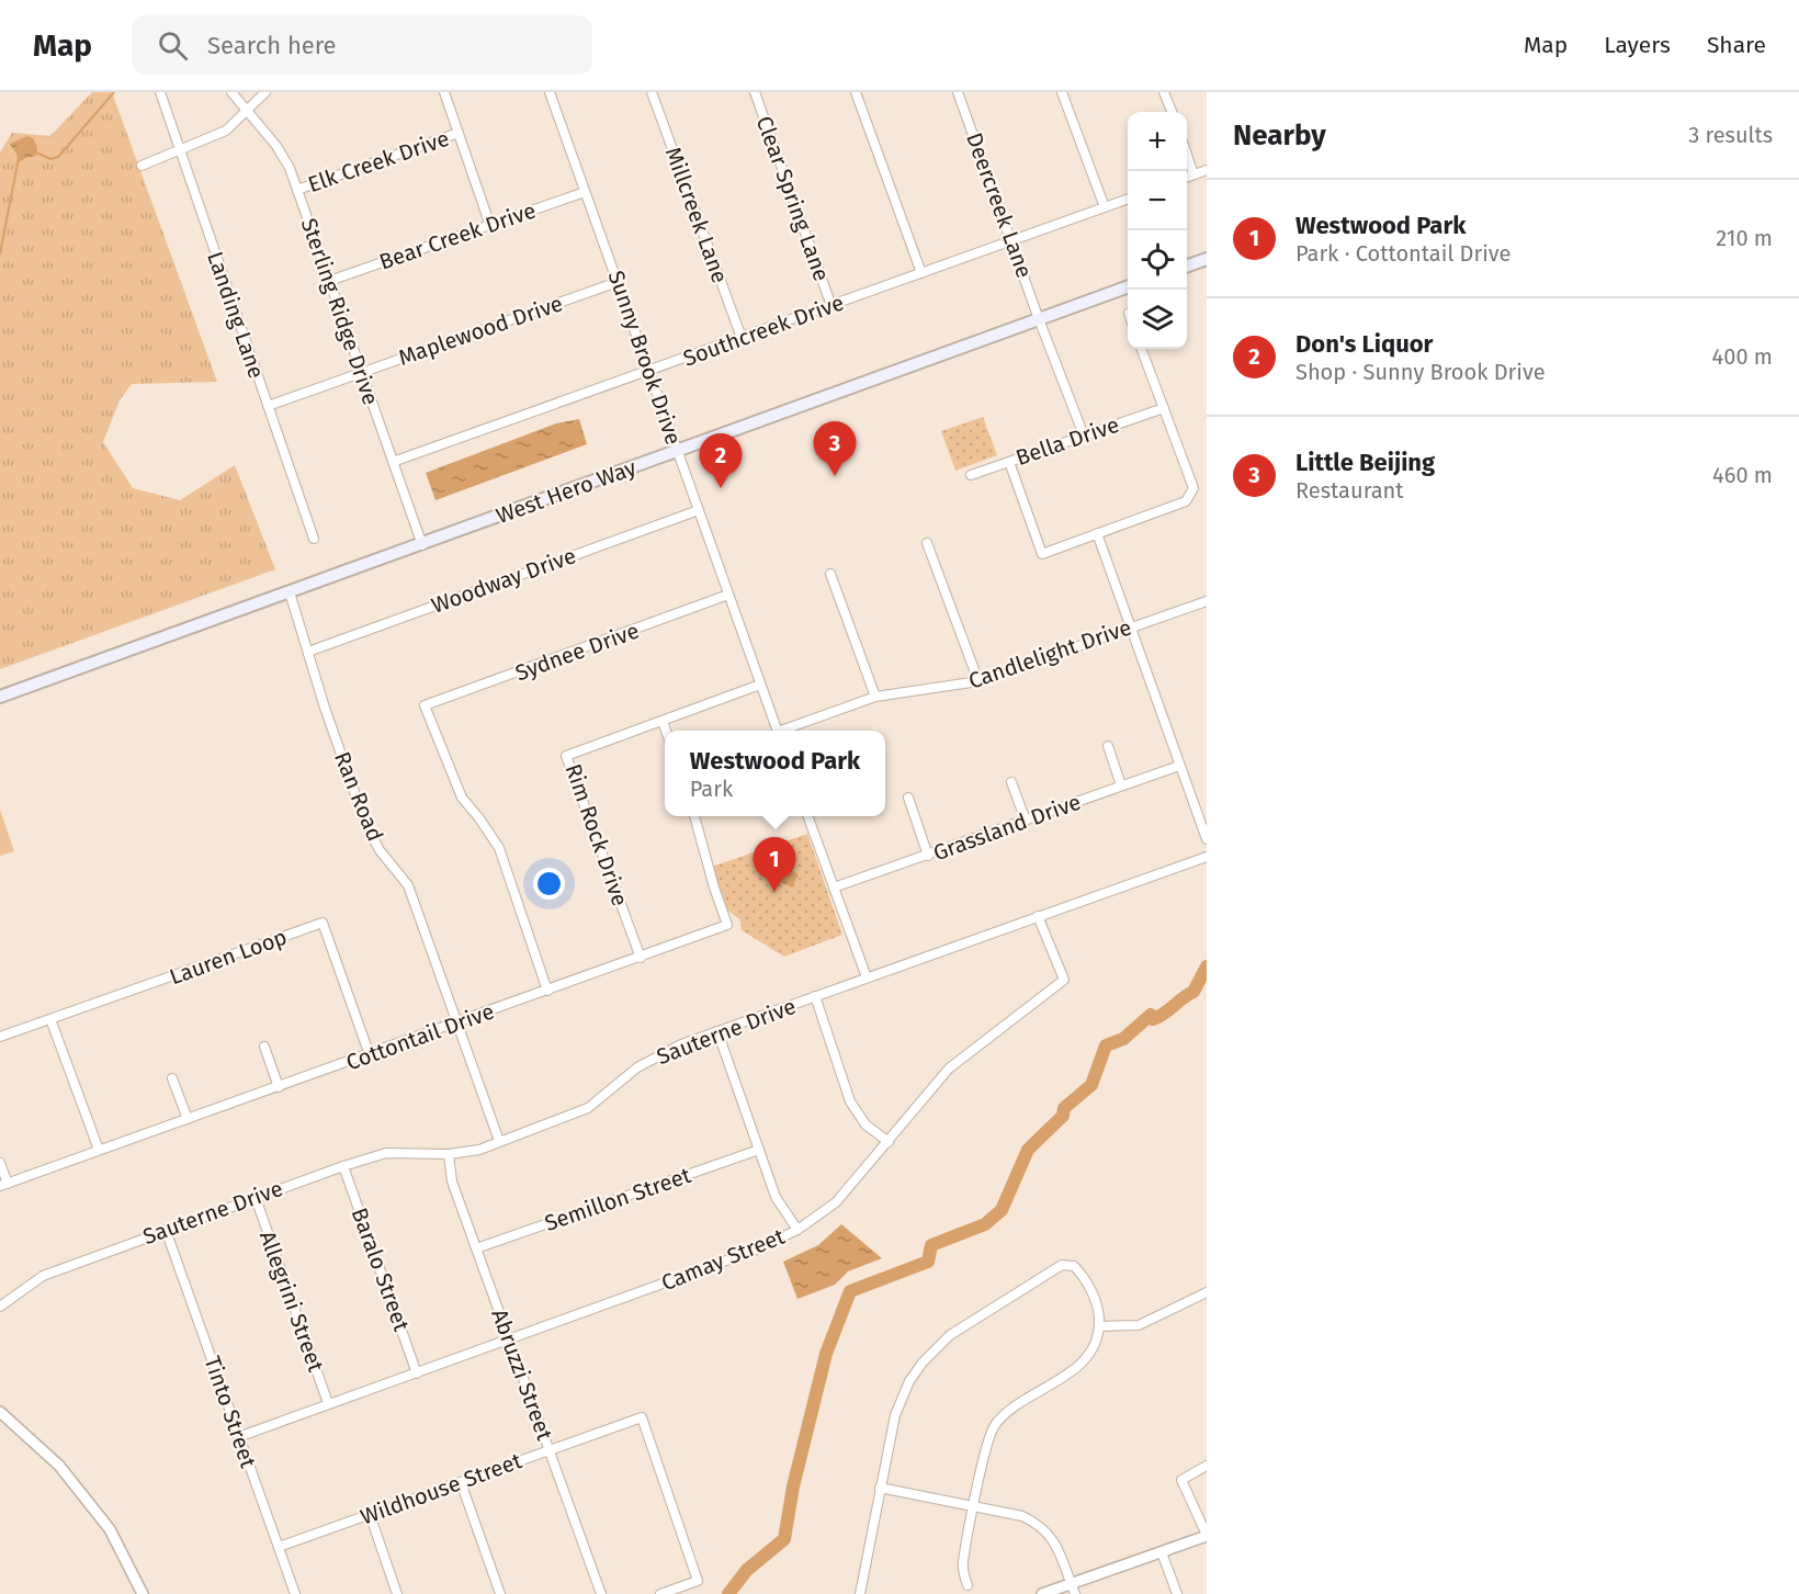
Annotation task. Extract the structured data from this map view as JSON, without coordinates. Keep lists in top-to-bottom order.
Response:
{
  "streets": {
    "main road": ["West Hero Way"],
    "street": [
      "Elk Creek Drive",
      "Clear Spring Lane",
      "Deercreek Lane",
      "Millcreek Lane",
      "Bear Creek Drive",
      "Sterling Ridge Drive",
      "Landing Lane",
      "Maplewood Drive",
      "Southcreek Drive",
      "Sunny Brook Drive",
      "Bella Drive",
      "Woodway Drive",
      "Sydnee Drive",
      "Candlelight Drive",
      "Ran Road",
      "Grassland Drive",
      "Rim Rock Drive",
      "Lauren Loop",
      "Sauterne Drive",
      "Cottontail Drive",
      "Semillon Street",
      "Camay Street",
      "Baralo Street",
      "Allegrini Street",
      "Abruzzi Street",
      "Tinto Street",
      "Wildhouse Street"
    ]
  },
  "crossings": [
    ["Elk Creek Drive", "Sterling Ridge Drive"],
    ["Clear Spring Lane", "Southcreek Drive"],
    ["Deercreek Lane", "Southcreek Drive"],
    ["Deercreek Lane", "Bella Drive"],
    ["Deercreek Lane", "West Hero Way"],
    ["Millcreek Lane", "Southcreek Drive"],
    ["Bear Creek Drive", "Sterling Ridge Drive"],
    ["Bear Creek Drive", "Sunny Brook Drive"],
    ["Sterling Ridge Drive", "Maplewood Drive"],
    ["Sterling Ridge Drive", "Southcreek Drive"],
    ["Sterling Ridge Drive", "West Hero Way"],
    ["Landing Lane", "Maplewood Drive"],
    ["Maplewood Drive", "Sunny Brook Drive"],
    ["Southcreek Drive", "Sunny Brook Drive"],
    ["Sunny Brook Drive", "West Hero Way"],
    ["Sunny Brook Drive", "Woodway Drive"],
    ["Sunny Brook Drive", "Sydnee Drive"],
    ["Sunny Brook Drive", "Rim Rock Drive"],
    ["West Hero Way", "Ran Road"],
    ["Woodway Drive", "Ran Road"],
    ["Sydnee Drive", "Cottontail Drive"],
    ["Ran Road", "Sauterne Drive"],
    ["Ran Road", "Cottontail Drive"],
    ["Rim Rock Drive", "Cottontail Drive"],
    ["Lauren Loop", "Cottontail Drive"],
    ["Sauterne Drive", "Camay Street"],
    ["Sauterne Drive", "Baralo Street"],
    ["Sauterne Drive", "Allegrini Street"],
    ["Sauterne Drive", "Abruzzi Street"],
    ["Sauterne Drive", "Tinto Street"],
    ["Semillon Street", "Abruzzi Street"],
    ["Camay Street", "Baralo Street"],
    ["Camay Street", "Allegrini Street"],
    ["Camay Street", "Abruzzi Street"],
    ["Camay Street", "Tinto Street"],
    ["Abruzzi Street", "Wildhouse Street"],
    ["Tinto Street", "Wildhouse Street"]
  ],
  "page": {
    "header": "Map",
    "search": "Search here",
    "nav": ["Map", "Layers", "Share"],
    "heading": ["Nearby", "3 results"],
    "map_buttons": ["+", "−"],
    "list": [
      {
        "mark": "1",
        "name": "Westwood Park",
        "note": "Park · Cottontail Drive",
        "value": "210 m"
      },
      {
        "mark": "2",
        "name": "Don's Liquor",
        "note": "Shop · Sunny Brook Drive",
        "value": "400 m"
      },
      {
        "mark": "3",
        "name": "Little Beijing",
        "note": "Restaurant",
        "value": "460 m"
      }
    ],
    "pins": ["3", "2", "1"],
    "popup": ["Westwood Park", "Park"]
  }
}
